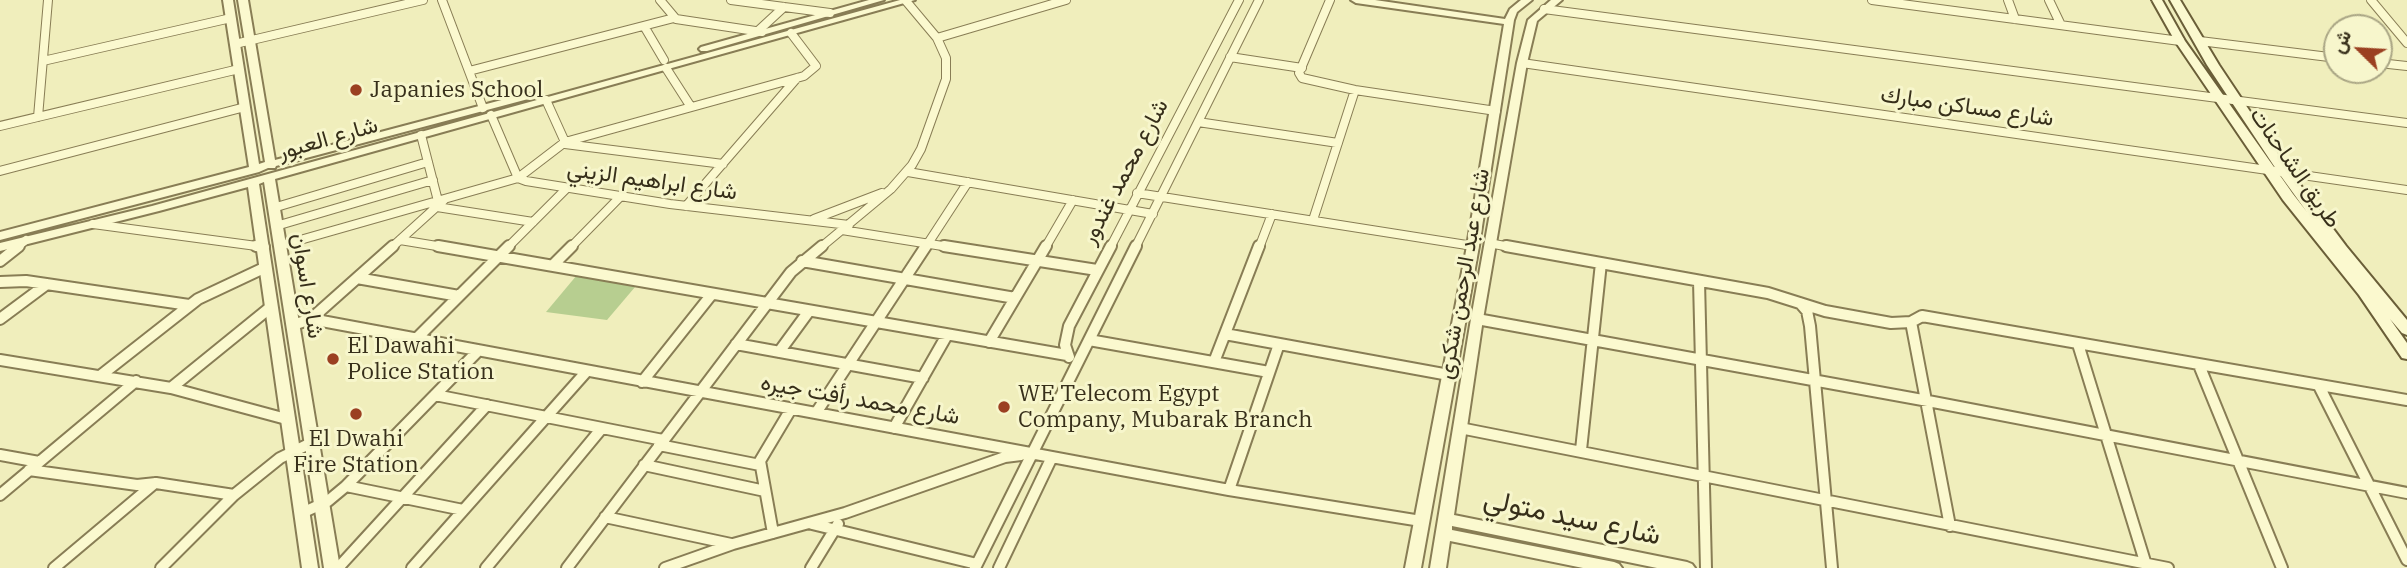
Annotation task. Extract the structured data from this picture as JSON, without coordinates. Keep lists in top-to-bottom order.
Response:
{
  "streets": {
    "main road": ["طريق الشاحنات"],
    "street": [
      "شارع مساكن مبارك",
      "شارع العبور",
      "شارع محمد غندور",
      "شارع ابراهيم الزيني",
      "شارع عبد الرحمن شكرى",
      "شارع اسوان",
      "شارع محمد رأفت جيره",
      "شارع سيد متولي"
    ]
  },
  "crossings": [
    ["شارع مساكن مبارك", "طريق الشاحنات"],
    ["شارع مساكن مبارك", "شارع عبد الرحمن شكرى"],
    ["شارع العبور", "شارع اسوان"],
    ["شارع محمد غندور", "شارع ابراهيم الزيني"],
    ["شارع محمد غندور", "شارع محمد رأفت جيره"],
    ["شارع عبد الرحمن شكرى", "شارع محمد رأفت جيره"],
    ["شارع عبد الرحمن شكرى", "شارع سيد متولي"],
    ["شارع اسوان", "شارع محمد رأفت جيره"]
  ],
  "places": [
    "Japanies School",
    "El Dawahi Police Station",
    "WE Telecom Egypt Company, Mubarak Branch",
    "El Dwahi Fire Station"
  ],
  "north": "top left"
}
